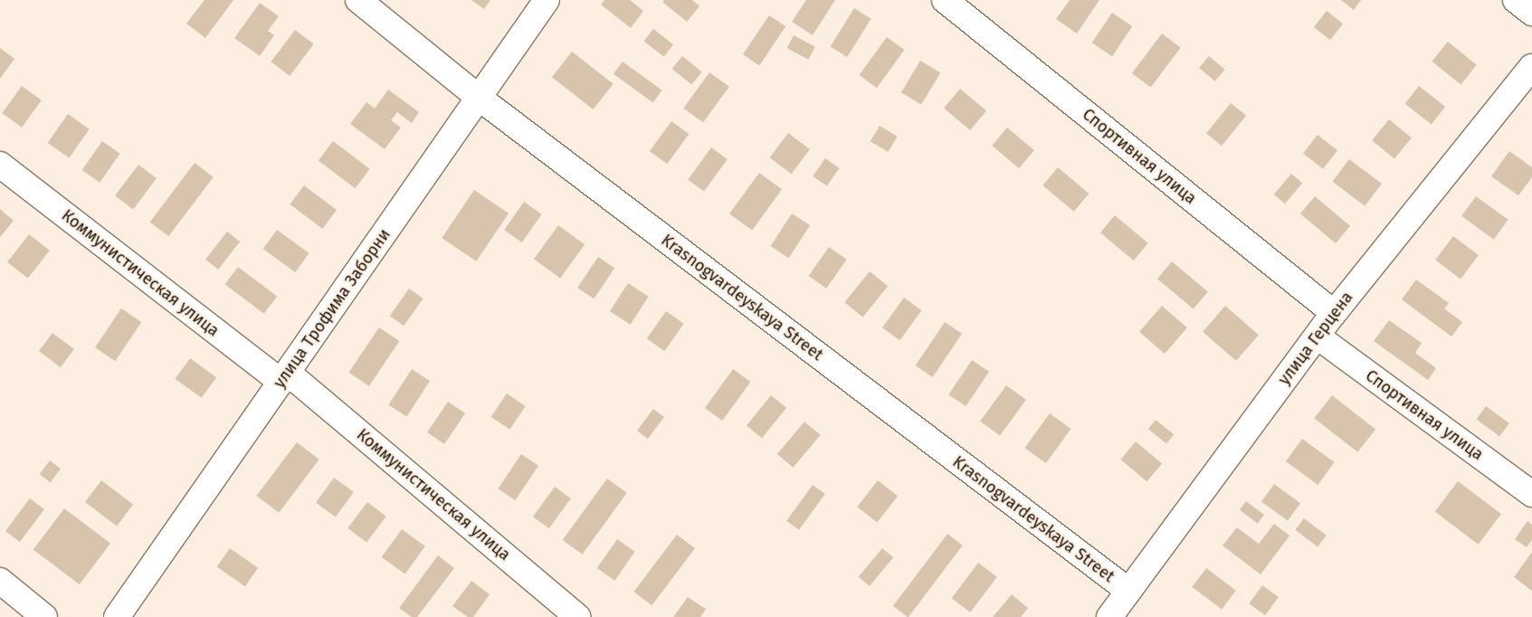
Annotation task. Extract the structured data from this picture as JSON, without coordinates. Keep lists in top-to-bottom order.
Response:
{
  "streets": {
    "street": [
      "Спортивная улица",
      "Коммунистическая улица",
      "Krasnogvardeyskaya Street",
      "улица Трофима Заборни",
      "улица Герцена"
    ]
  },
  "crossings": [
    ["Спортивная улица", "улица Герцена"],
    ["Коммунистическая улица", "улица Трофима Заборни"],
    ["Krasnogvardeyskaya Street", "улица Трофима Заборни"],
    ["Krasnogvardeyskaya Street", "улица Герцена"]
  ]
}
